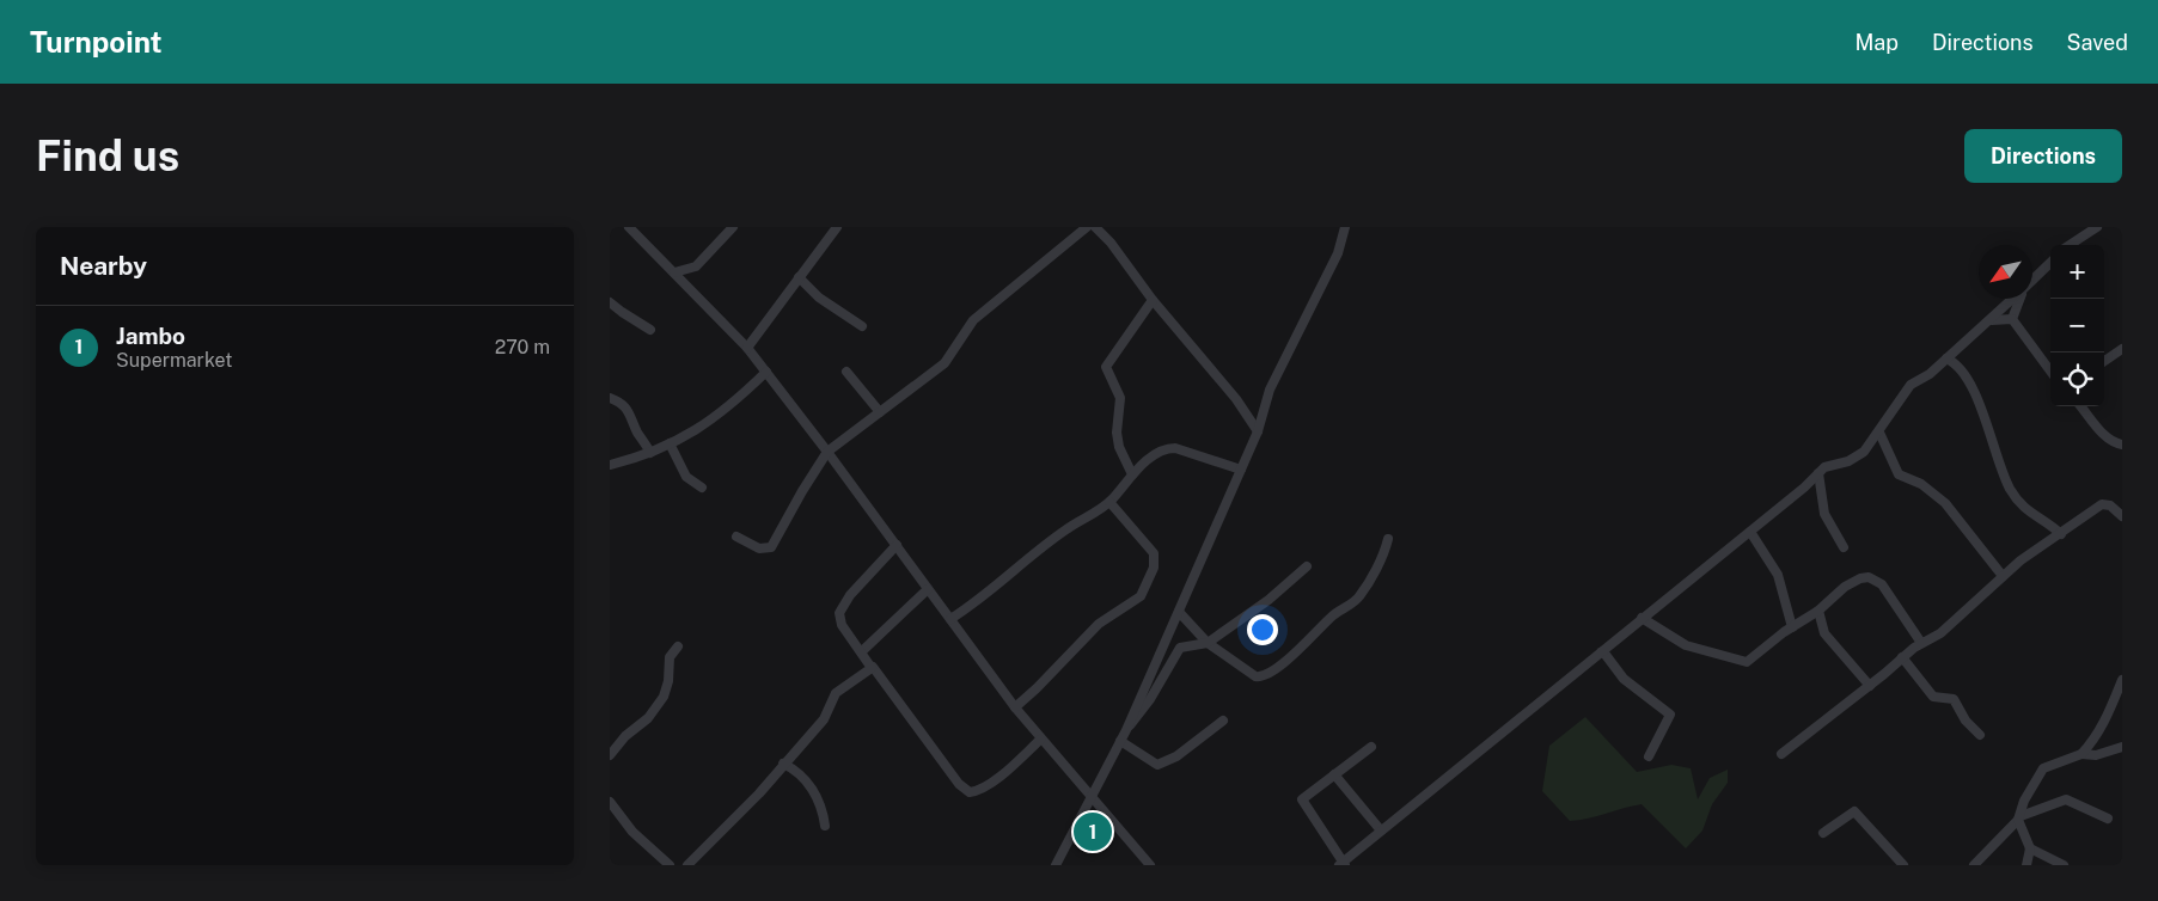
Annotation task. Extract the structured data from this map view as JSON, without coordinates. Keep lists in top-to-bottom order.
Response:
{
  "north": "bottom left",
  "page": {
    "header": "Turnpoint",
    "nav": ["Map", "Directions", "Saved"],
    "buttons": "Directions",
    "title": "Find us",
    "heading": "Nearby",
    "map_buttons": ["+", "−"],
    "list": [
      {
        "mark": "1",
        "name": "Jambo",
        "note": "Supermarket",
        "value": "270 m"
      }
    ],
    "pins": "1"
  }
}
